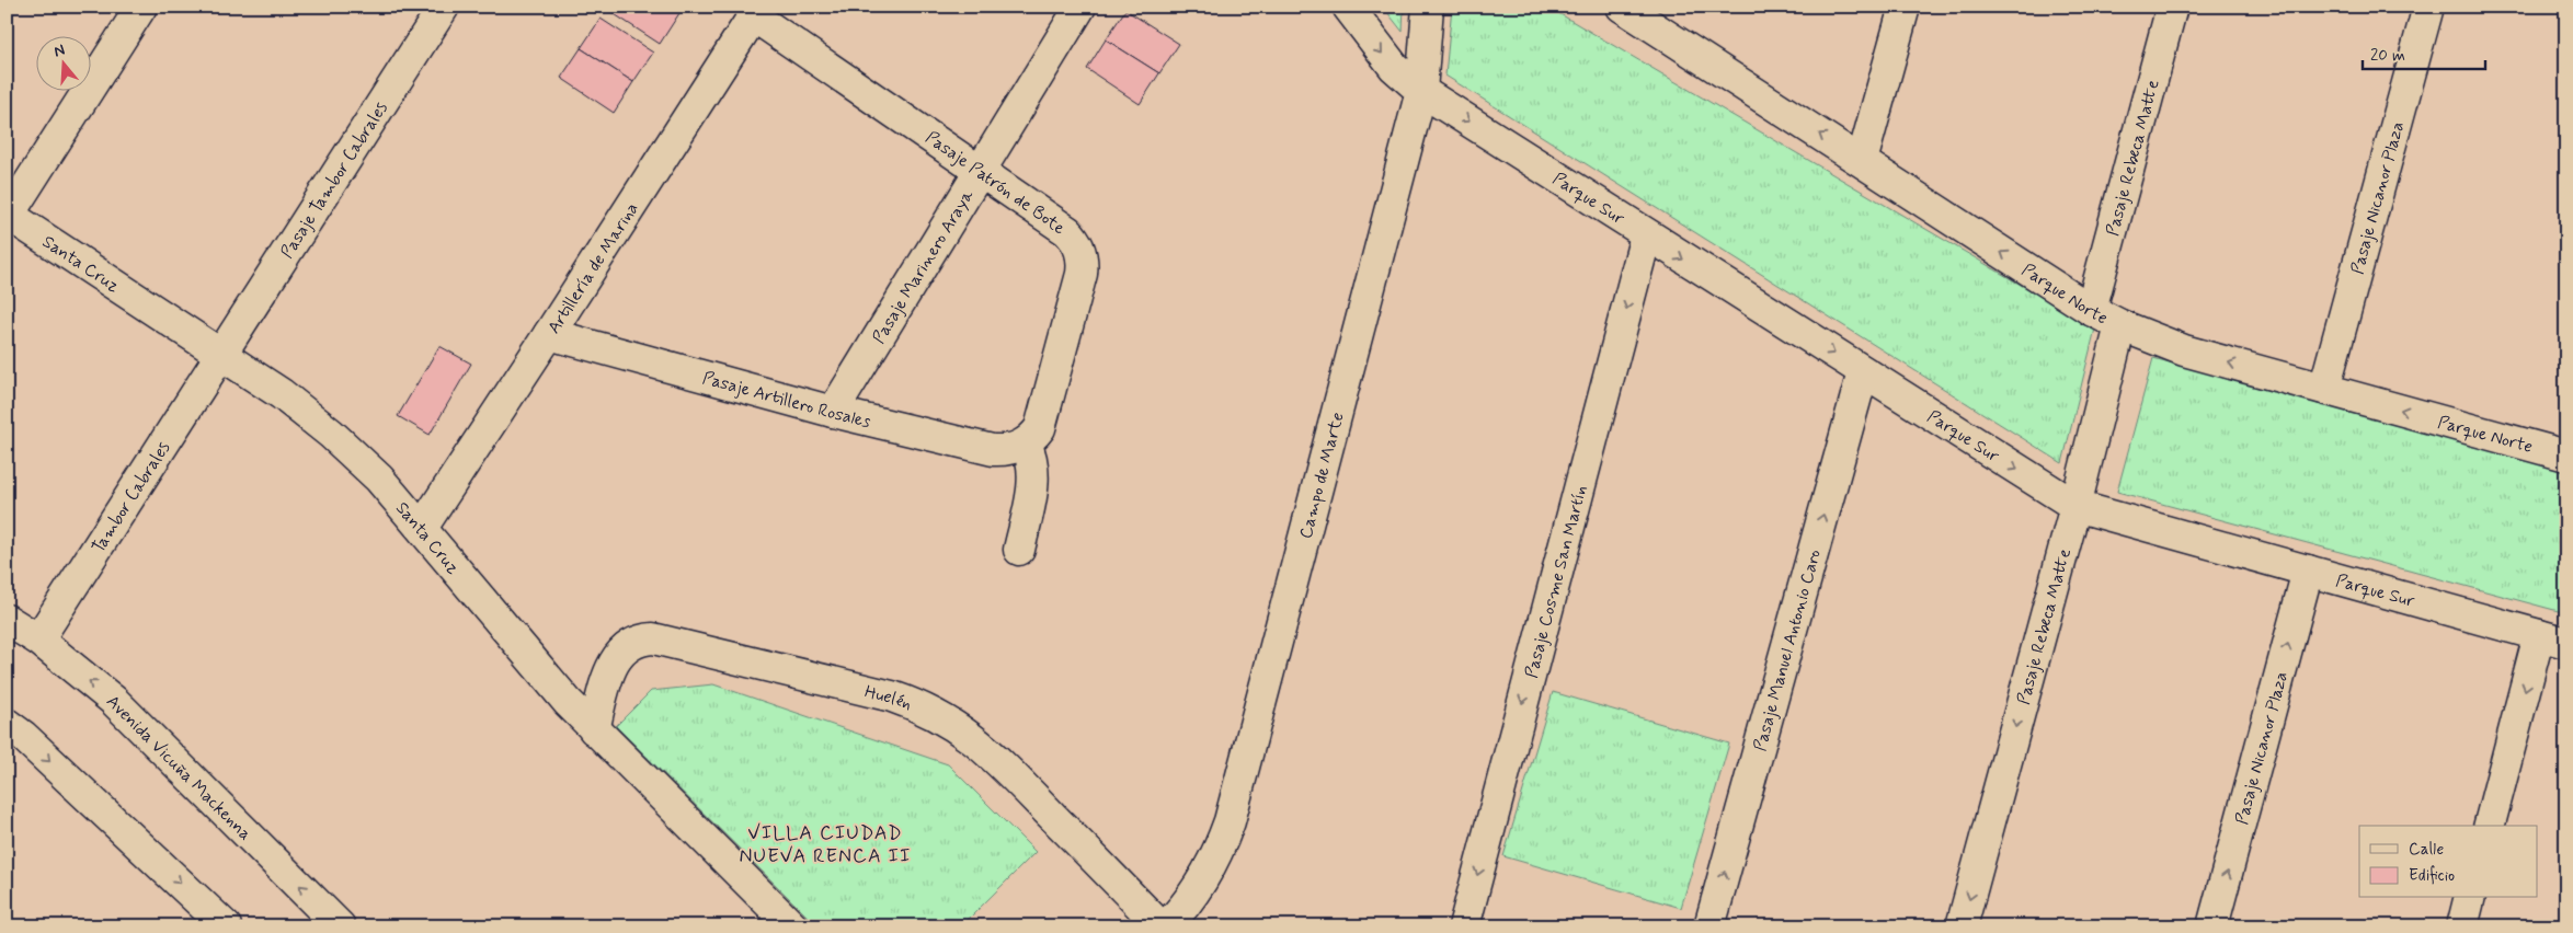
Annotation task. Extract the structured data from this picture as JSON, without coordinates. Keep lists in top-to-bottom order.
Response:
{
  "streets": {
    "street": [
      "Pasaje Rebeca Matte",
      "Pasaje Tambor Cabrales",
      "Pasaje Patrón de Bote",
      "Parque Sur",
      "Pasaje Nicanor Plaza",
      "Santa Cruz",
      "Pasaje Marinero Araya",
      "Artillería de Marina",
      "Parque Norte",
      "Pasaje Artillero Rosales",
      "Campo de Marte",
      "Tambor Cabrales",
      "Pasaje Cosme San Martín",
      "Pasaje Manuel Antonio Caro",
      "Huelén",
      "Avenida Vicuña Mackenna"
    ]
  },
  "crossings": [
    ["Pasaje Rebeca Matte", "Parque Sur"],
    ["Pasaje Rebeca Matte", "Parque Norte"],
    ["Pasaje Tambor Cabrales", "Santa Cruz"],
    ["Pasaje Tambor Cabrales", "Tambor Cabrales"],
    ["Pasaje Patrón de Bote", "Pasaje Marinero Araya"],
    ["Pasaje Patrón de Bote", "Artillería de Marina"],
    ["Pasaje Patrón de Bote", "Pasaje Artillero Rosales"],
    ["Parque Sur", "Pasaje Nicanor Plaza"],
    ["Parque Sur", "Campo de Marte"],
    ["Parque Sur", "Pasaje Cosme San Martín"],
    ["Parque Sur", "Pasaje Manuel Antonio Caro"],
    ["Pasaje Nicanor Plaza", "Parque Norte"],
    ["Santa Cruz", "Artillería de Marina"],
    ["Santa Cruz", "Tambor Cabrales"],
    ["Santa Cruz", "Huelén"],
    ["Pasaje Marinero Araya", "Pasaje Artillero Rosales"],
    ["Artillería de Marina", "Pasaje Artillero Rosales"],
    ["Tambor Cabrales", "Avenida Vicuña Mackenna"]
  ],
  "one_way": [
    "Pasaje Rebeca Matte",
    "Parque Sur",
    "Parque Norte",
    "Pasaje Cosme San Martín",
    "Pasaje Manuel Antonio Caro"
  ],
  "districts": ["VILLA CIUDAD NUEVA RENCA II"],
  "legend": ["Calle", "Edificio"],
  "scale_bar": "20 m",
  "north": "top"
}
